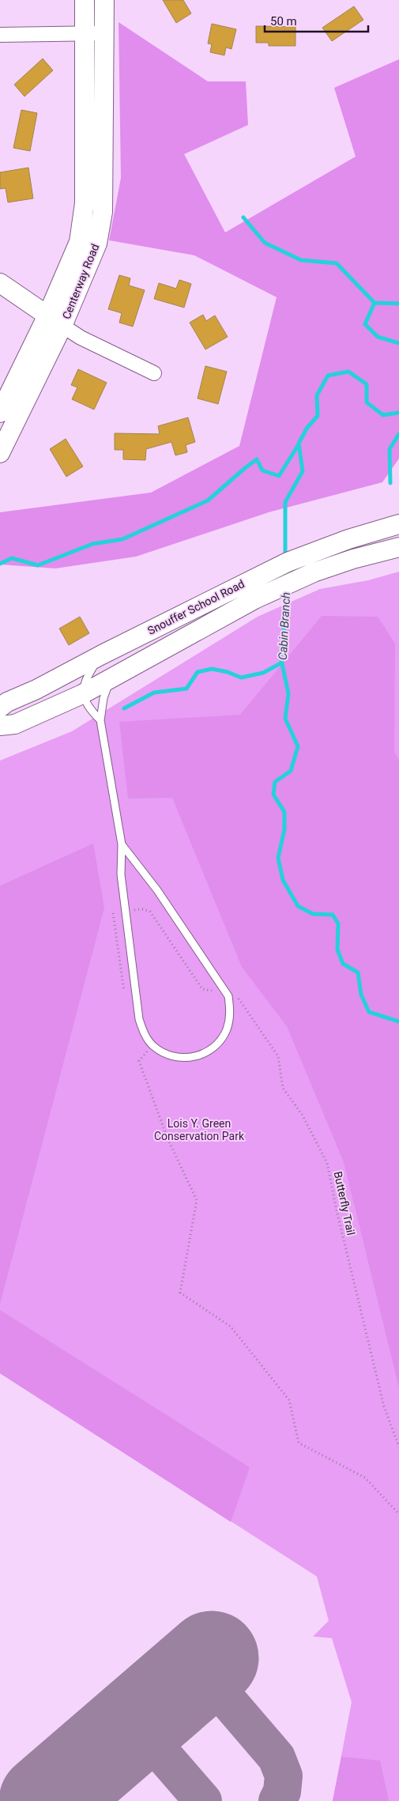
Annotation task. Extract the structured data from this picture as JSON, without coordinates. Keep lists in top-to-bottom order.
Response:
{
  "streets": {
    "street": ["Centerway Road", "Snouffer School Road"],
    "path": ["Butterfly Trail"]
  },
  "water": ["Cabin Branch"],
  "parks": ["Lois Y. Green Conservation Park"],
  "scale_bar": "50 m"
}
